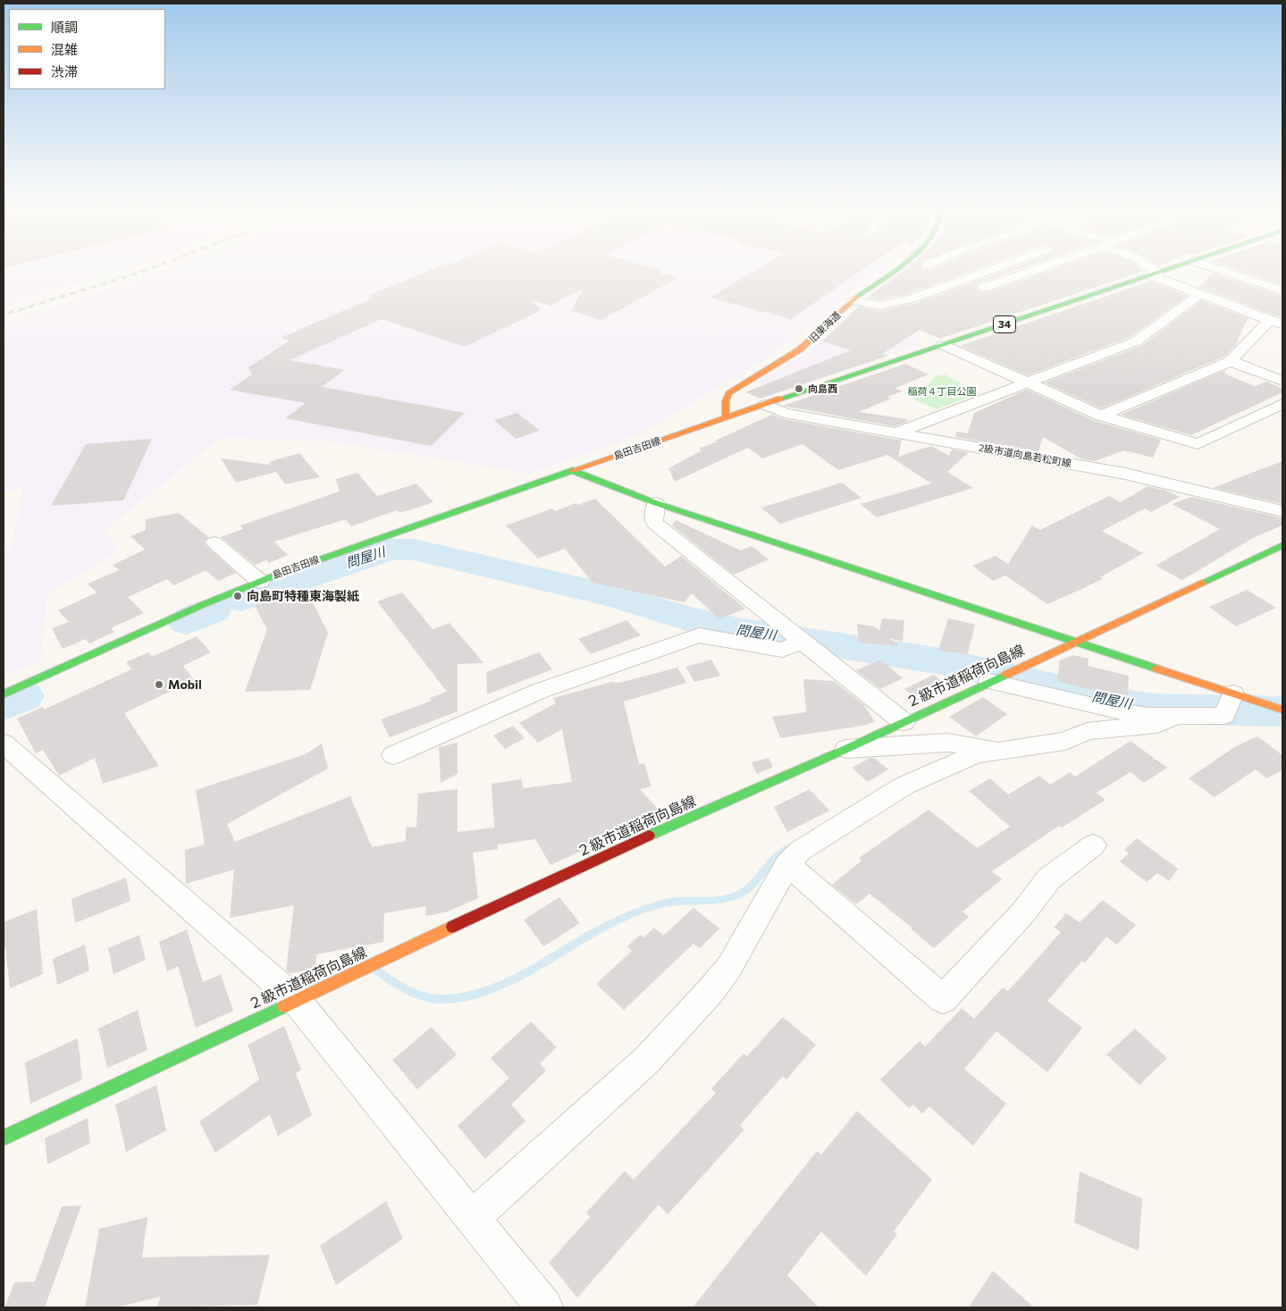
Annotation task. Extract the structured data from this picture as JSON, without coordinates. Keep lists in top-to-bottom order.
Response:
{
  "streets": {
    "street": [
      "34",
      "旧東海道",
      "島田吉田線",
      "2級市道向島若松町線",
      "２級市道稲荷向島線"
    ]
  },
  "crossings": [
    ["旧東海道", "島田吉田線"],
    ["島田吉田線", "2級市道向島若松町線"]
  ],
  "water": ["問屋川"],
  "parks": ["稲荷４丁目公園"],
  "places": ["向島西", "向島町特種東海製紙", "Mobil"],
  "legend": ["順調", "混雑", "渋滞"]
}
